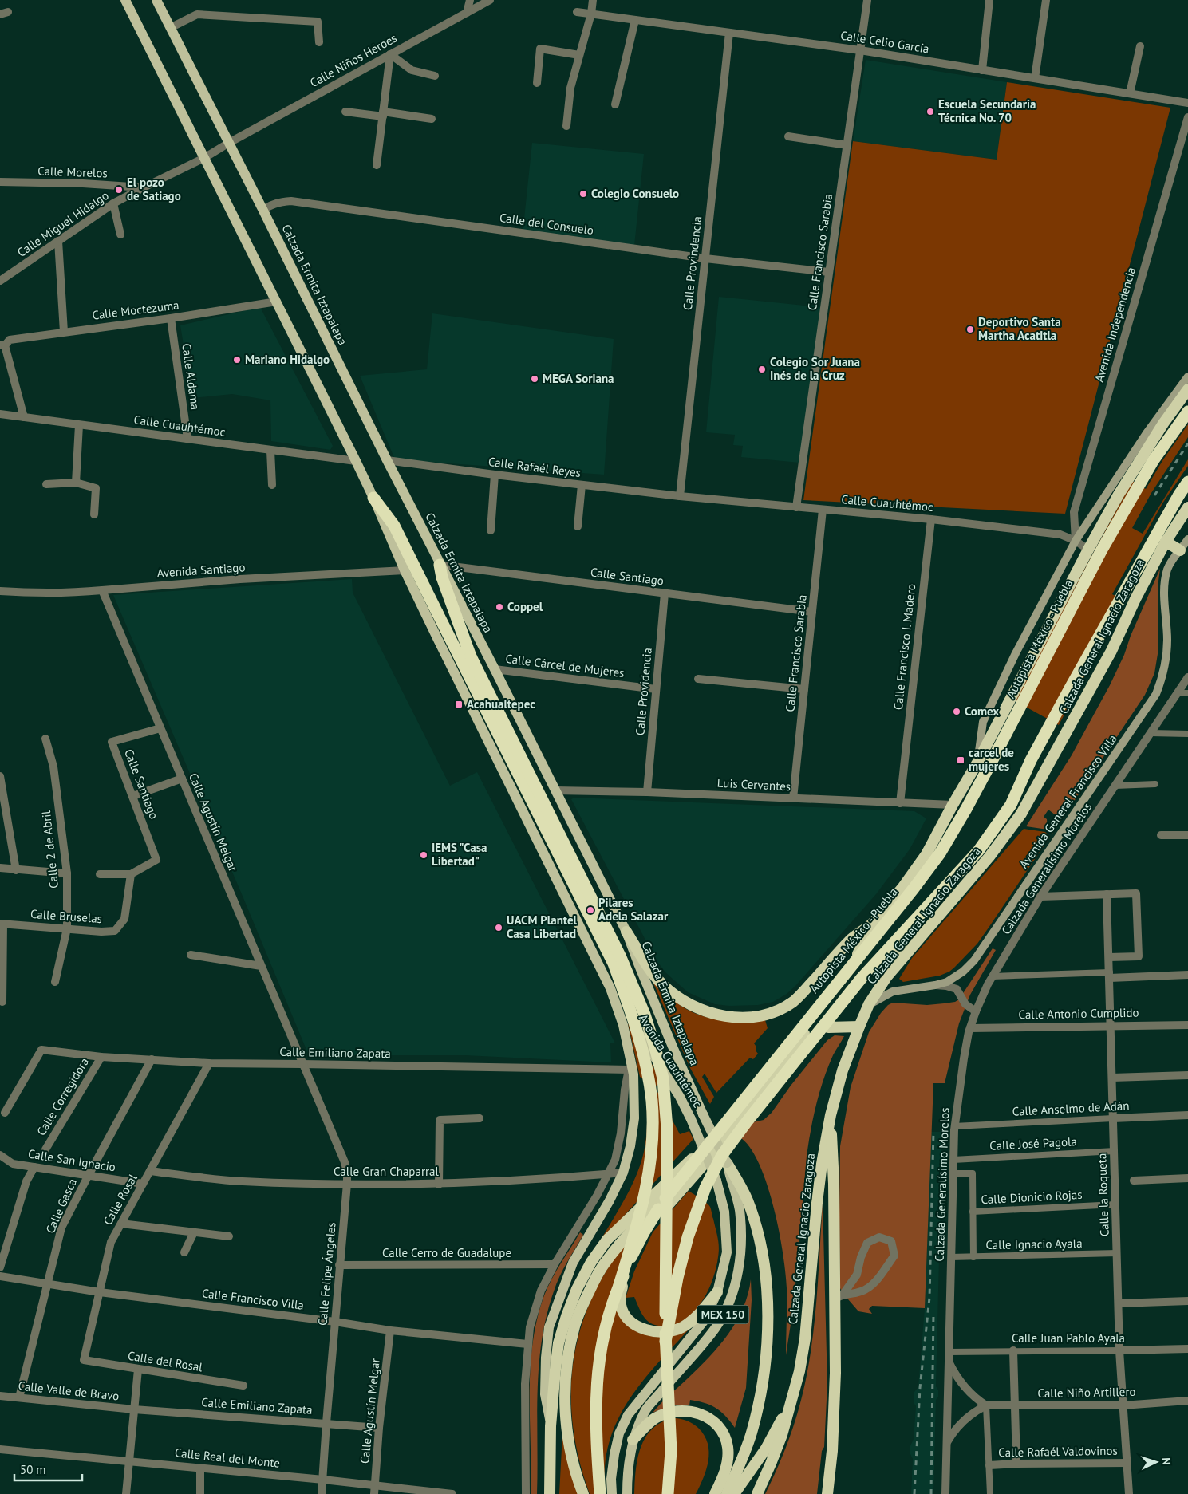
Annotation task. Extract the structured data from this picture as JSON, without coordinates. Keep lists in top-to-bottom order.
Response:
{
  "streets": {
    "highway": ["Calzada General Ignacio Zaragoza", "Autopista México - Puebla"],
    "main road": [
      "Calzada Ermita Iztapalapa",
      "Avenida General Francisco Villa",
      "Avenida Cuauhtémoc",
      "MEX 150"
    ],
    "street": [
      "Calle Celio García",
      "Calle Niños Héroes",
      "Calle Morelos",
      "Calle Miguel Hidalgo",
      "Calle del Consuelo",
      "Calle Francisco Sarabia",
      "Calle Provindencia",
      "Calle Moctezuma",
      "Avenida Independencia",
      "Calle Aldama",
      "Calle Cuauhtémoc",
      "Calle Rafaél Reyes",
      "Avenida Santiago",
      "Calle Santiago",
      "Calle Francisco I. Madero",
      "Calle Cárcel de Mujeres",
      "Calle Providencia",
      "Luis Cervantes",
      "Calle Agustín Melgar",
      "Calle 2 de Abril",
      "Calzada Generalísimo Morelos",
      "Calle Bruselas",
      "Calle Antonio Cumplido",
      "Calle Emiliano Zapata",
      "Calle Corregidora",
      "Calle Anselmo de Adán",
      "Calle José Pagola",
      "Calle San Ignacio",
      "Calle Gran Chaparral",
      "Calle la Roqueta",
      "Calle Dionicio Rojas",
      "Calle Rosal",
      "Calle Gasca",
      "Calle Ignacio Ayala",
      "Calle Cerro de Guadalupe",
      "Calle Felipe Ángeles",
      "Calle Francisco Villa",
      "Calle Juan Pablo Ayala",
      "Calle del Rosal",
      "Calle Valle de Bravo",
      "Calle Niño Artillero",
      "Calle Rafaél Valdovinos",
      "Calle Real del Monte"
    ]
  },
  "crossings": [
    ["Calle Celio García", "Calle Francisco Sarabia"],
    ["Calle Celio García", "Calle Provindencia"],
    ["Calle Niños Héroes", "Calle Miguel Hidalgo"],
    ["Calle Niños Héroes", "Calzada Ermita Iztapalapa"],
    ["Calle Morelos", "Calle Miguel Hidalgo"],
    ["Calle del Consuelo", "Calle Francisco Sarabia"],
    ["Calle del Consuelo", "Calle Provindencia"],
    ["Calle del Consuelo", "Calzada Ermita Iztapalapa"],
    ["Calle Francisco Sarabia", "Calle Cuauhtémoc"],
    ["Calle Francisco Sarabia", "Calle Santiago"],
    ["Calle Francisco Sarabia", "Luis Cervantes"],
    ["Calle Provindencia", "Calle Cuauhtémoc"],
    ["Calle Provindencia", "Calle Rafaél Reyes"],
    ["Calzada Ermita Iztapalapa", "Calle Rafaél Reyes"],
    ["Calzada Ermita Iztapalapa", "Calle Santiago"],
    ["Calzada Ermita Iztapalapa", "Calle Cárcel de Mujeres"],
    ["Calzada Ermita Iztapalapa", "Luis Cervantes"],
    ["Calzada Ermita Iztapalapa", "MEX 150"],
    ["Calle Moctezuma", "Calle Aldama"],
    ["Avenida Independencia", "Calle Cuauhtémoc"],
    ["Calle Aldama", "Calle Cuauhtémoc"],
    ["Calle Cuauhtémoc", "Calle Rafaél Reyes"],
    ["Calle Cuauhtémoc", "Calle Francisco I. Madero"],
    ["Avenida Santiago", "Calle Agustín Melgar"],
    ["Calle Santiago", "Calle Providencia"],
    ["Calle Santiago", "Calle Agustín Melgar"],
    ["Calle Santiago", "Calle Bruselas"],
    ["Calzada General Ignacio Zaragoza", "Avenida General Francisco Villa"],
    ["Calle Francisco I. Madero", "Luis Cervantes"],
    ["Calle Cárcel de Mujeres", "Calle Providencia"],
    ["Calle Providencia", "Luis Cervantes"],
    ["Calle Agustín Melgar", "Calle Emiliano Zapata"],
    ["Calle Agustín Melgar", "Calle Felipe Ángeles"],
    ["Calle Agustín Melgar", "Calle Francisco Villa"],
    ["Calle Agustín Melgar", "Calle Real del Monte"],
    ["Calle 2 de Abril", "Calle Bruselas"],
    ["Calzada Generalísimo Morelos", "Calle Antonio Cumplido"],
    ["Calzada Generalísimo Morelos", "Calle Anselmo de Adán"],
    ["Calzada Generalísimo Morelos", "Calle José Pagola"],
    ["Calzada Generalísimo Morelos", "Calle Ignacio Ayala"],
    ["Calzada Generalísimo Morelos", "Calle Juan Pablo Ayala"],
    ["Calle Antonio Cumplido", "Calle la Roqueta"],
    ["Calle Emiliano Zapata", "Calle Corregidora"],
    ["Calle Emiliano Zapata", "Calle Rosal"],
    ["Calle Emiliano Zapata", "Calle Gasca"],
    ["Calle Emiliano Zapata", "Calle Felipe Ángeles"],
    ["Calle Emiliano Zapata", "Calle Valle de Bravo"],
    ["Calle Anselmo de Adán", "Calle la Roqueta"],
    ["Calle José Pagola", "Calle la Roqueta"],
    ["Calle San Ignacio", "Calle Rosal"],
    ["Calle San Ignacio", "Calle Gasca"],
    ["Calle Gran Chaparral", "Calle Rosal"],
    ["Calle Gran Chaparral", "Calle Felipe Ángeles"],
    ["Calle la Roqueta", "Calle Dionicio Rojas"],
    ["Calle la Roqueta", "Calle Ignacio Ayala"],
    ["Calle la Roqueta", "Calle Juan Pablo Ayala"],
    ["Calle la Roqueta", "Calle Niño Artillero"],
    ["Calle la Roqueta", "Calle Rafaél Valdovinos"],
    ["Calle Rosal", "Calle Francisco Villa"],
    ["Calle Rosal", "Calle del Rosal"],
    ["Calle Gasca", "Calle Francisco Villa"],
    ["Calle Gasca", "Calle Valle de Bravo"],
    ["Calle Cerro de Guadalupe", "Calle Felipe Ángeles"],
    ["Calle Felipe Ángeles", "Calle Francisco Villa"],
    ["Calle Felipe Ángeles", "Calle Real del Monte"]
  ],
  "places": {
    "other": [
      "Escuela Secundaria Técnica No. 70",
      "El pozo de Satiago",
      "Colegio Consuelo",
      "Deportivo Santa Martha Acatitla",
      "Mariano Hidalgo",
      "Colegio Sor Juana Inés de la Cruz",
      "MEGA Soriana",
      "Coppel",
      "Comex",
      "IEMS \"Casa Libertad\"",
      "Pilares Adela Salazar",
      "UACM Plantel Casa Libertad"
    ],
    "transit": ["Acahualtepec", "carcel de mujeres"]
  },
  "scale_bar": "50 m",
  "north": "right"
}
